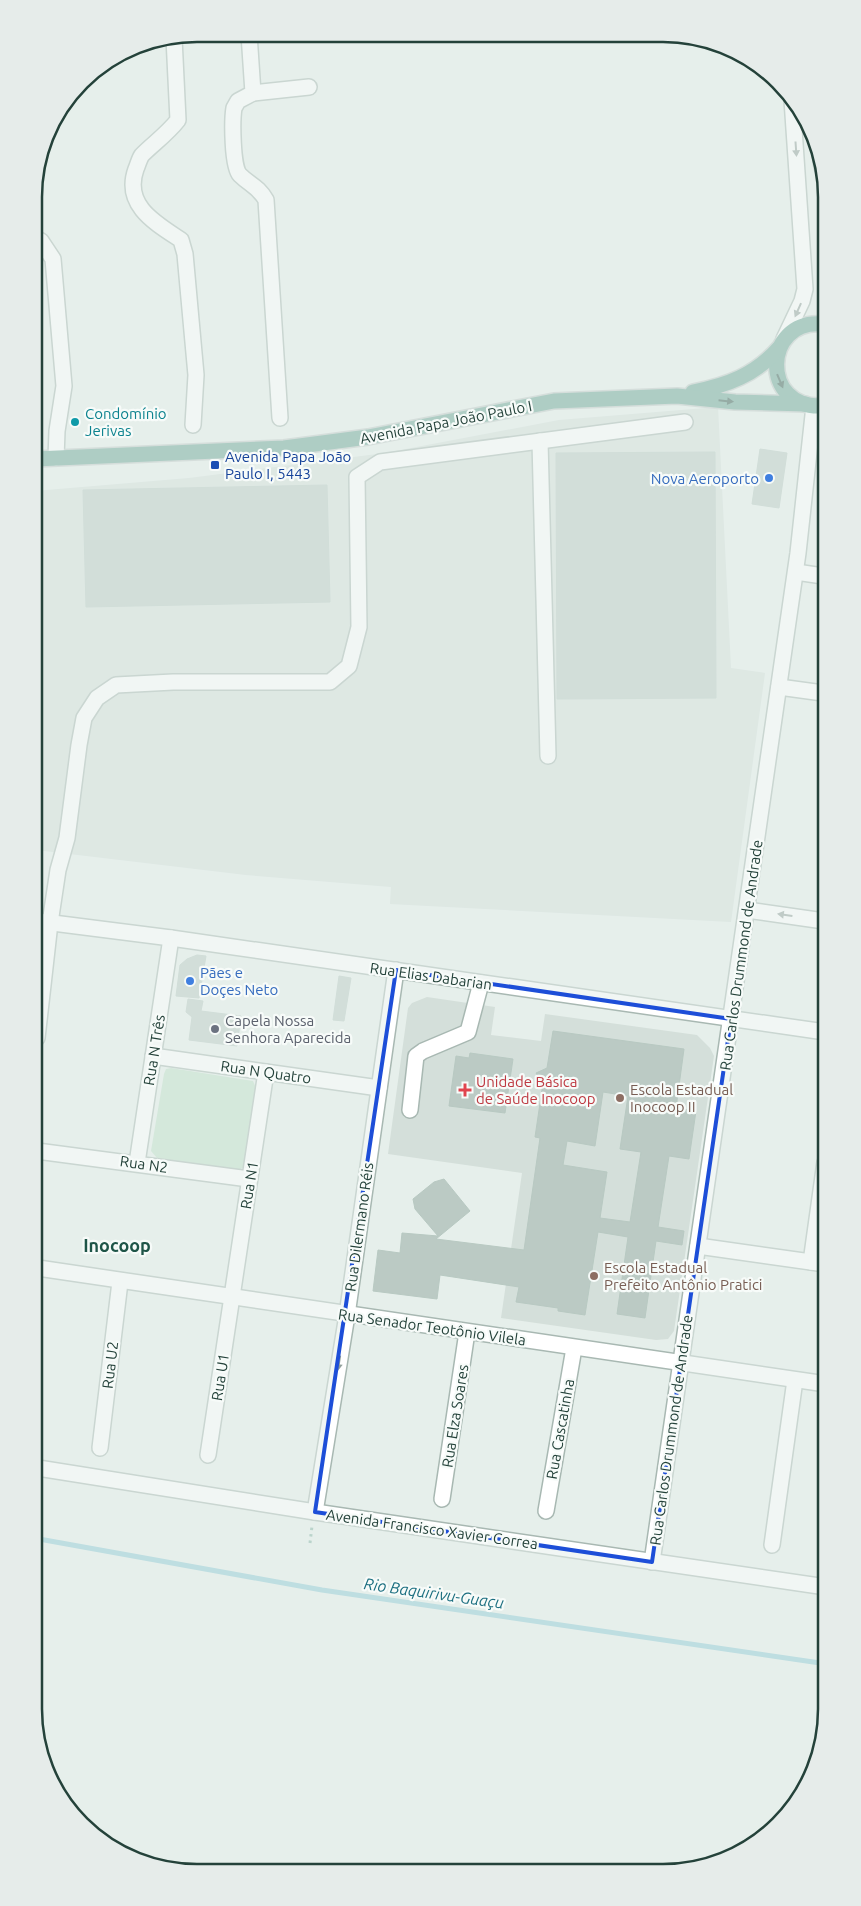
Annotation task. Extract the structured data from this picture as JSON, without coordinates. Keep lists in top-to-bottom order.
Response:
{
  "streets": {
    "main road": ["Avenida Papa João Paulo I"],
    "street": [
      "Rua Carlos Drummond de Andrade",
      "Rua Elias Dabarian",
      "Rua N Três",
      "Rua N Quatro",
      "Rua N2",
      "Rua N1",
      "Rua Dilermano Réis",
      "Rua Senador Teotônio Vilela",
      "Rua U2",
      "Rua U1",
      "Rua Elza Soares",
      "Rua Cascatinha",
      "Avenida Francisco Xavier Correa"
    ]
  },
  "crossings": [
    ["Avenida Papa João Paulo I", "Rua Carlos Drummond de Andrade"],
    ["Rua Carlos Drummond de Andrade", "Rua Elias Dabarian"],
    ["Rua Carlos Drummond de Andrade", "Rua Senador Teotônio Vilela"],
    ["Rua Carlos Drummond de Andrade", "Avenida Francisco Xavier Correa"],
    ["Rua Elias Dabarian", "Rua N Três"],
    ["Rua Elias Dabarian", "Rua Dilermano Réis"],
    ["Rua N Três", "Rua N Quatro"],
    ["Rua N Três", "Rua N2"],
    ["Rua N Quatro", "Rua N1"],
    ["Rua N Quatro", "Rua Dilermano Réis"],
    ["Rua N2", "Rua N1"],
    ["Rua N1", "Rua Senador Teotônio Vilela"],
    ["Rua N1", "Rua U1"],
    ["Rua Dilermano Réis", "Rua Senador Teotônio Vilela"],
    ["Rua Dilermano Réis", "Avenida Francisco Xavier Correa"],
    ["Rua Senador Teotônio Vilela", "Rua U2"],
    ["Rua Senador Teotônio Vilela", "Rua U1"],
    ["Rua Senador Teotônio Vilela", "Rua Elza Soares"],
    ["Rua Senador Teotônio Vilela", "Rua Cascatinha"]
  ],
  "one_way": ["Rua Dilermano Réis"],
  "districts": ["Inocoop"],
  "water": ["Rio Baquirivu-Guaçu"],
  "places": {
    "other": [
      "Condomínio Jerivas",
      "Nova Aeroporto",
      "Pães e Doçes Neto",
      "Capela Nossa Senhora Aparecida",
      "Escola Estadual Inocoop II",
      "Escola Estadual Prefeito Antônio Pratici"
    ],
    "transit": ["Avenida Papa João Paulo I, 5443"],
    "health": ["Unidade Básica de Saúde Inocoop"]
  }
}
